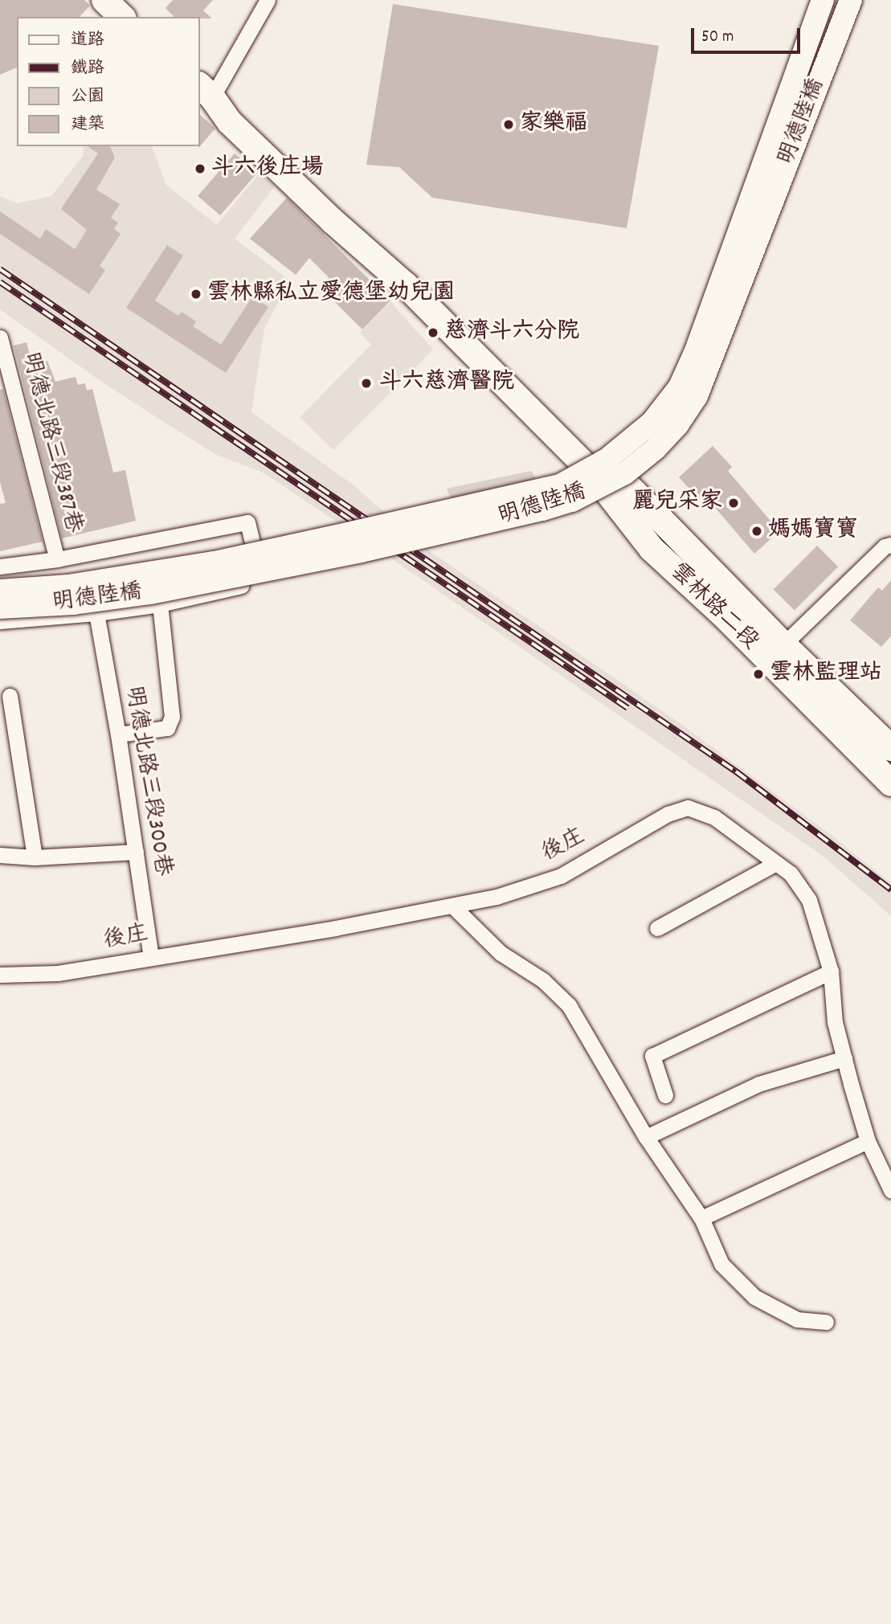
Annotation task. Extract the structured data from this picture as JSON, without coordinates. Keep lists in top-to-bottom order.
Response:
{
  "streets": {
    "main road": ["明德陸橋", "雲林路二段"],
    "street": ["明德北路三段387巷", "明德北路三段300巷", "後庄"]
  },
  "crossings": [
    ["明德北路三段300巷", "後庄"]
  ],
  "places": [
    "家樂福",
    "斗六後庄場",
    "雲林縣私立愛德堡幼兒園",
    "慈濟斗六分院",
    "斗六慈濟醫院",
    "麗兒采家",
    "媽媽寶寶",
    "雲林監理站"
  ],
  "legend": [
    "道路",
    "鐵路",
    "公園",
    "建築"
  ],
  "scale_bar": "50 m"
}
